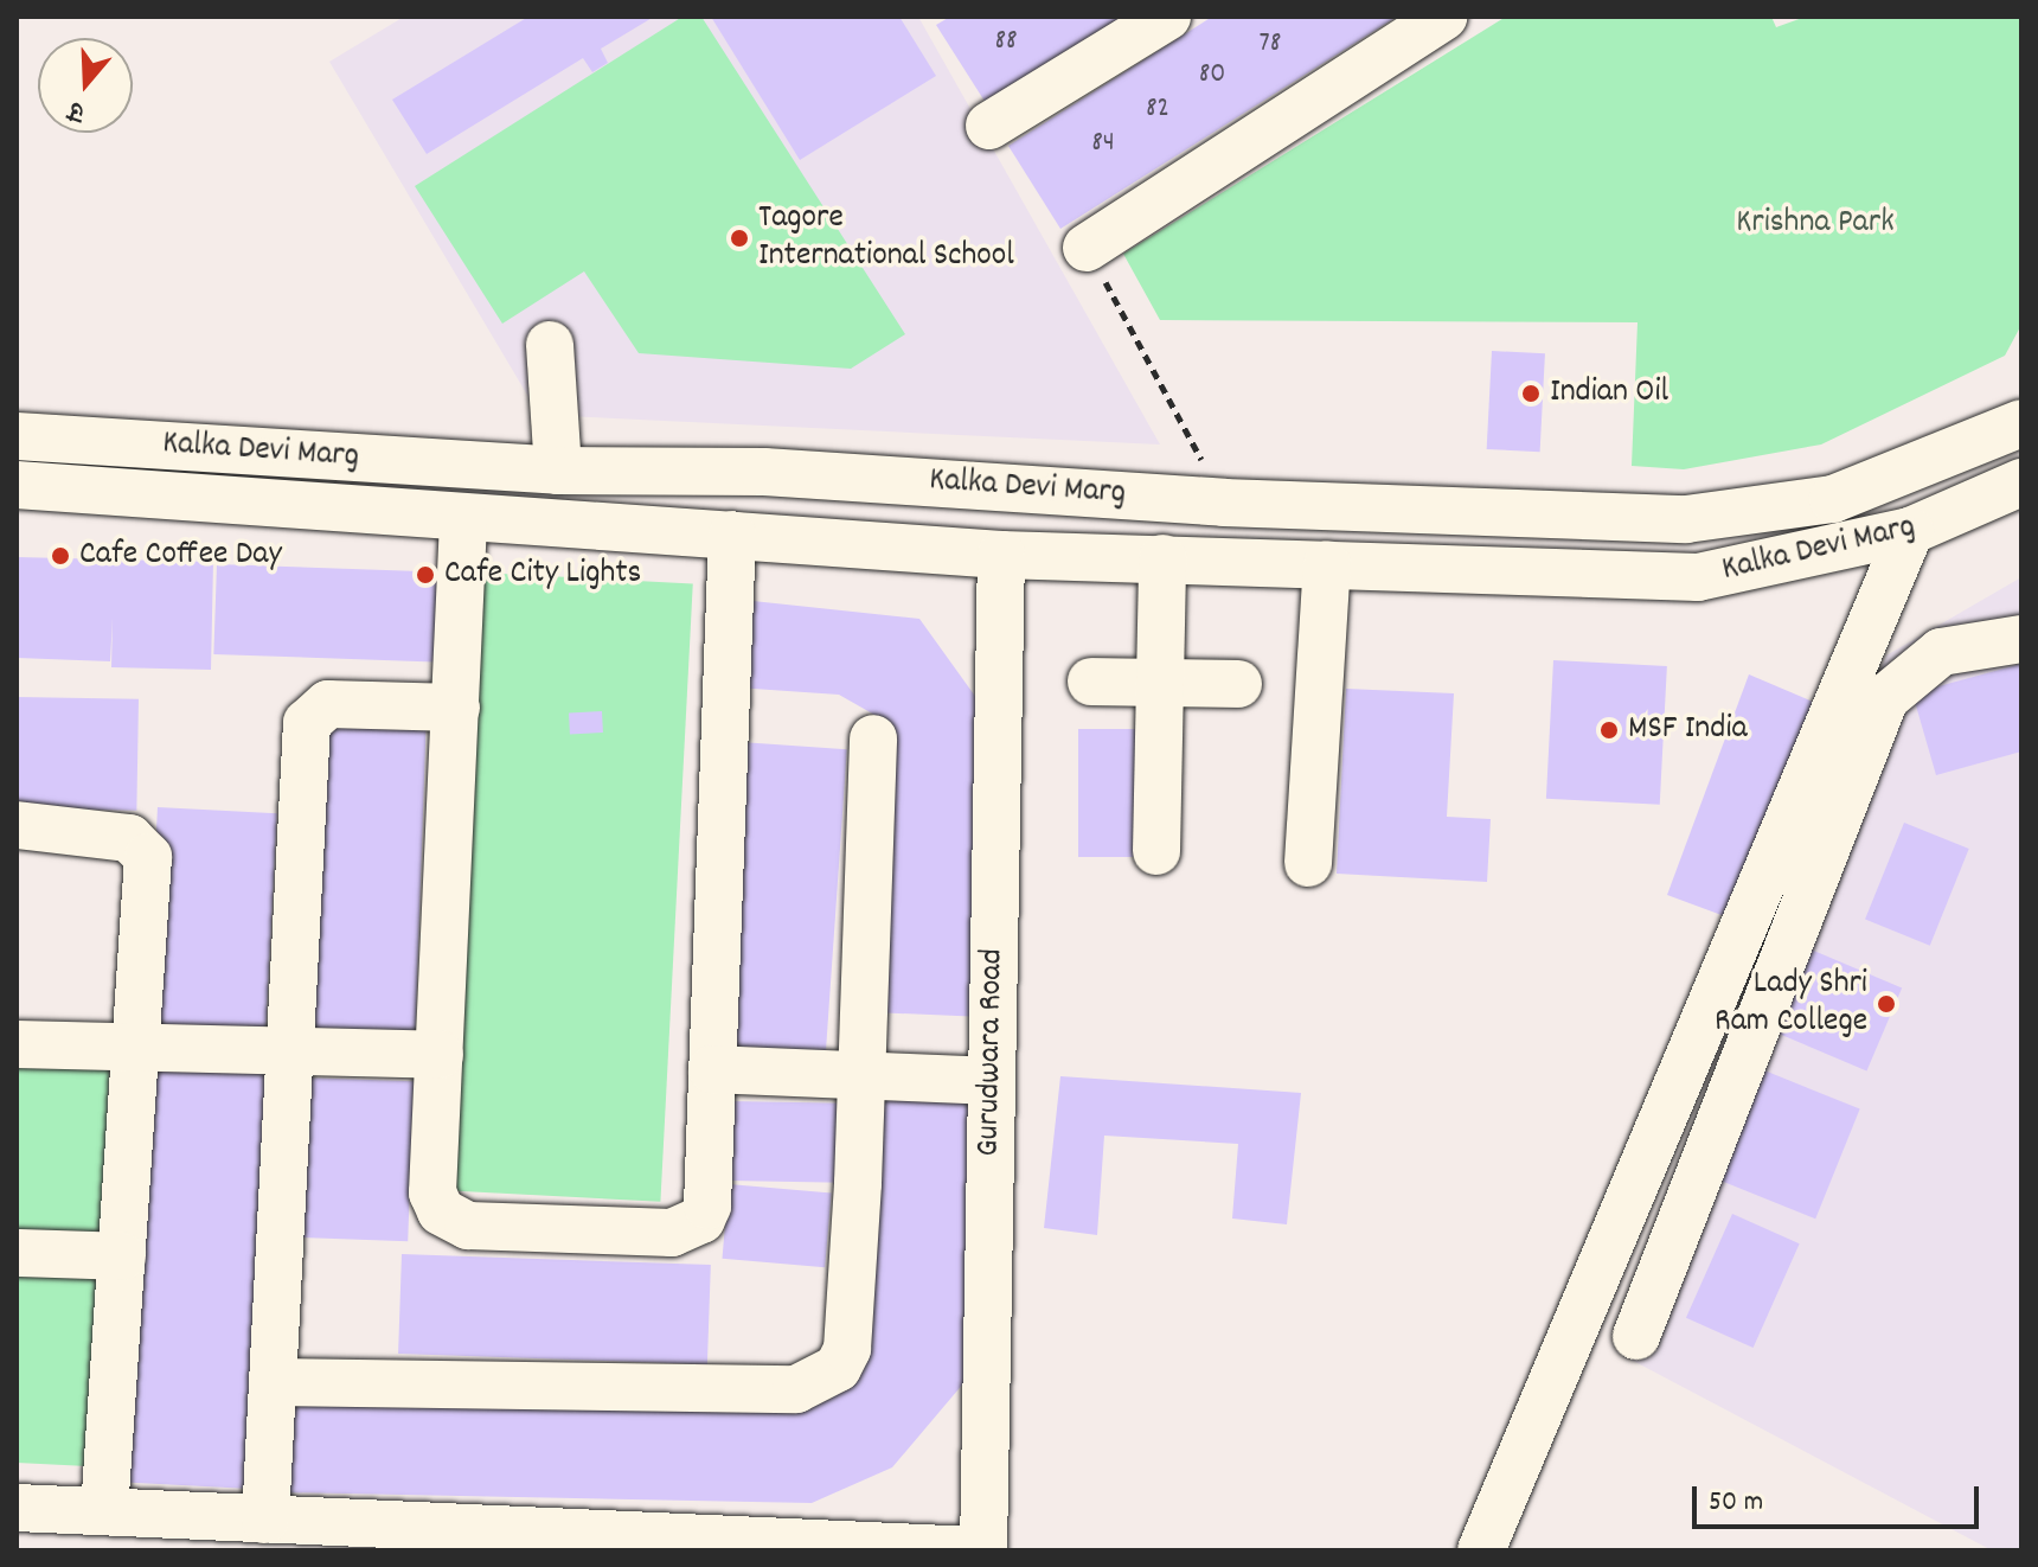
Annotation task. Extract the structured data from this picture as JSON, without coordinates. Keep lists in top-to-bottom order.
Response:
{
  "streets": {
    "street": ["Kalka Devi Marg", "Gurudwara Road"]
  },
  "crossings": [
    ["Kalka Devi Marg", "Gurudwara Road"]
  ],
  "parks": ["Krishna Park"],
  "places": [
    "Tagore International School",
    "Indian Oil",
    "Cafe Coffee Day",
    "Cafe City Lights",
    "MSF India",
    "Lady Shri Ram College"
  ],
  "house_numbers": [
    "88",
    "78",
    "80",
    "82",
    "84"
  ],
  "scale_bar": "50 m",
  "north": "bottom"
}
